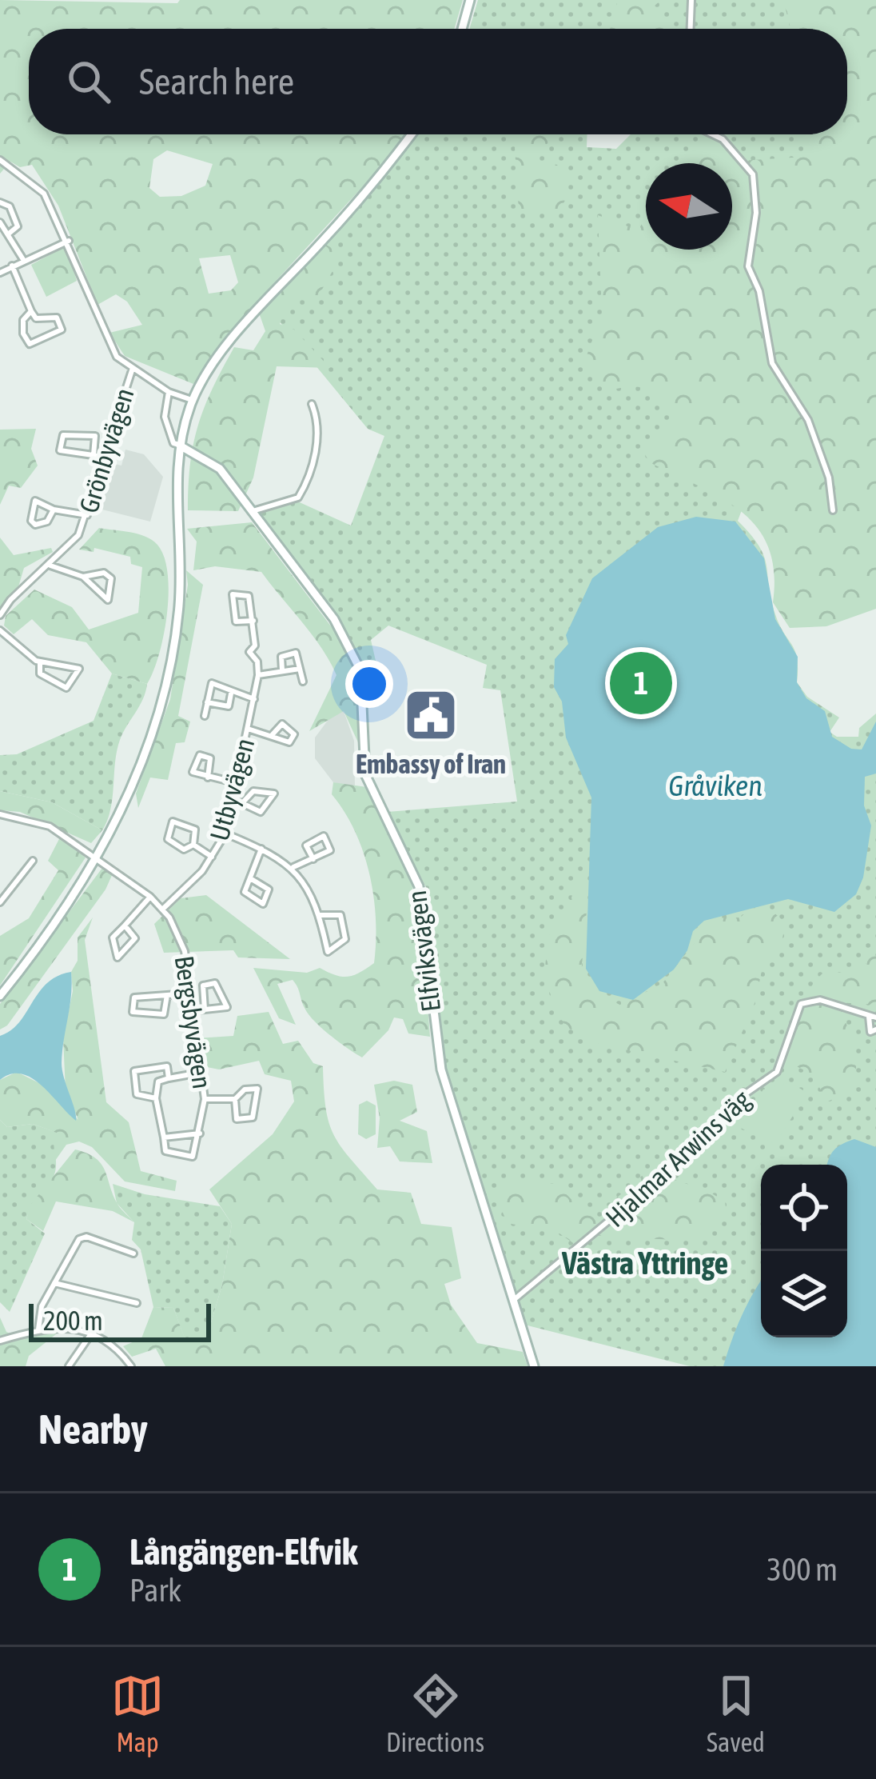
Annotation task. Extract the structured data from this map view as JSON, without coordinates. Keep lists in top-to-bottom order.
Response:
{
  "streets": {
    "street": [
      "Grönbyvägen",
      "Utbyvägen",
      "Elfviksvägen",
      "Bergsbyvägen",
      "Hjalmar Arwins väg"
    ]
  },
  "crossings": [
    ["Utbyvägen", "Bergsbyvägen"],
    ["Elfviksvägen", "Hjalmar Arwins väg"]
  ],
  "districts": ["Västra Yttringe"],
  "water": ["Gråviken"],
  "places": {
    "public building": ["Embassy of Iran"]
  },
  "scale_bar": "200 m",
  "north": "left",
  "page": {
    "search": "Search here",
    "pins": "1",
    "scale": "200 m",
    "heading": "Nearby",
    "list": [
      {
        "mark": "1",
        "name": "Långängen-Elfvik",
        "note": "Park",
        "value": "300 m"
      }
    ],
    "nav": ["Map", "Directions", "Saved"]
  }
}
